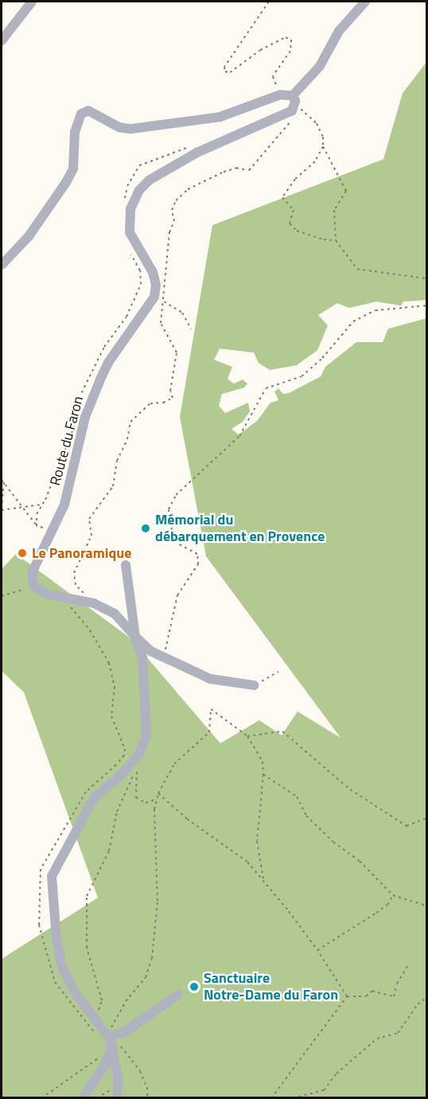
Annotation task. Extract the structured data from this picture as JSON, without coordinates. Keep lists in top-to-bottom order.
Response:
{
  "streets": {
    "street": ["Route du Faron"]
  },
  "places": ["Mémorial du débarquement en Provence", "Le Panoramique", "Sanctuaire Notre-Dame du Faron"]
}
